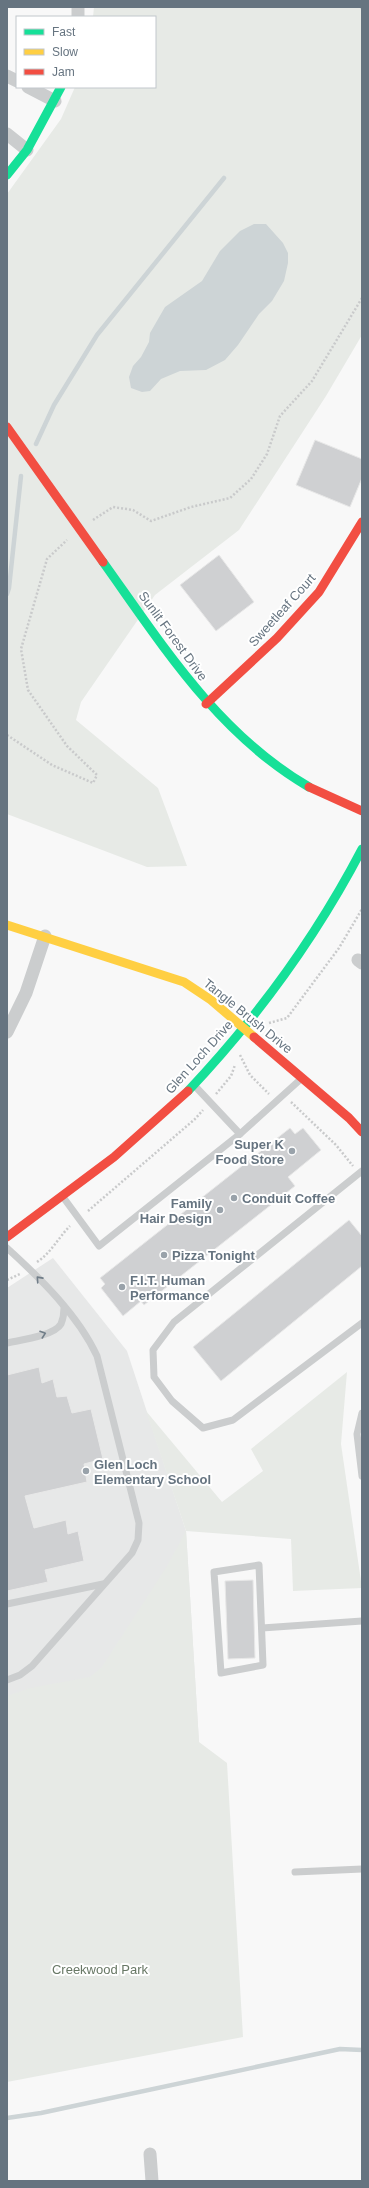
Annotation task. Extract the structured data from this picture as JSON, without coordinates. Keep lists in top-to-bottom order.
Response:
{
  "streets": {
    "street": [
      "Sweetleaf Court",
      "Sunlit Forest Drive",
      "Tangle Brush Drive",
      "Glen Loch Drive"
    ]
  },
  "crossings": [
    ["Sweetleaf Court", "Sunlit Forest Drive"],
    ["Tangle Brush Drive", "Glen Loch Drive"]
  ],
  "parks": ["Creekwood Park"],
  "places": [
    "Super K Food Store",
    "Conduit Coffee",
    "Family Hair Design",
    "Pizza Tonight",
    "F.I.T. Human Performance",
    "Glen Loch Elementary School"
  ],
  "legend": ["Fast", "Slow", "Jam"]
}
